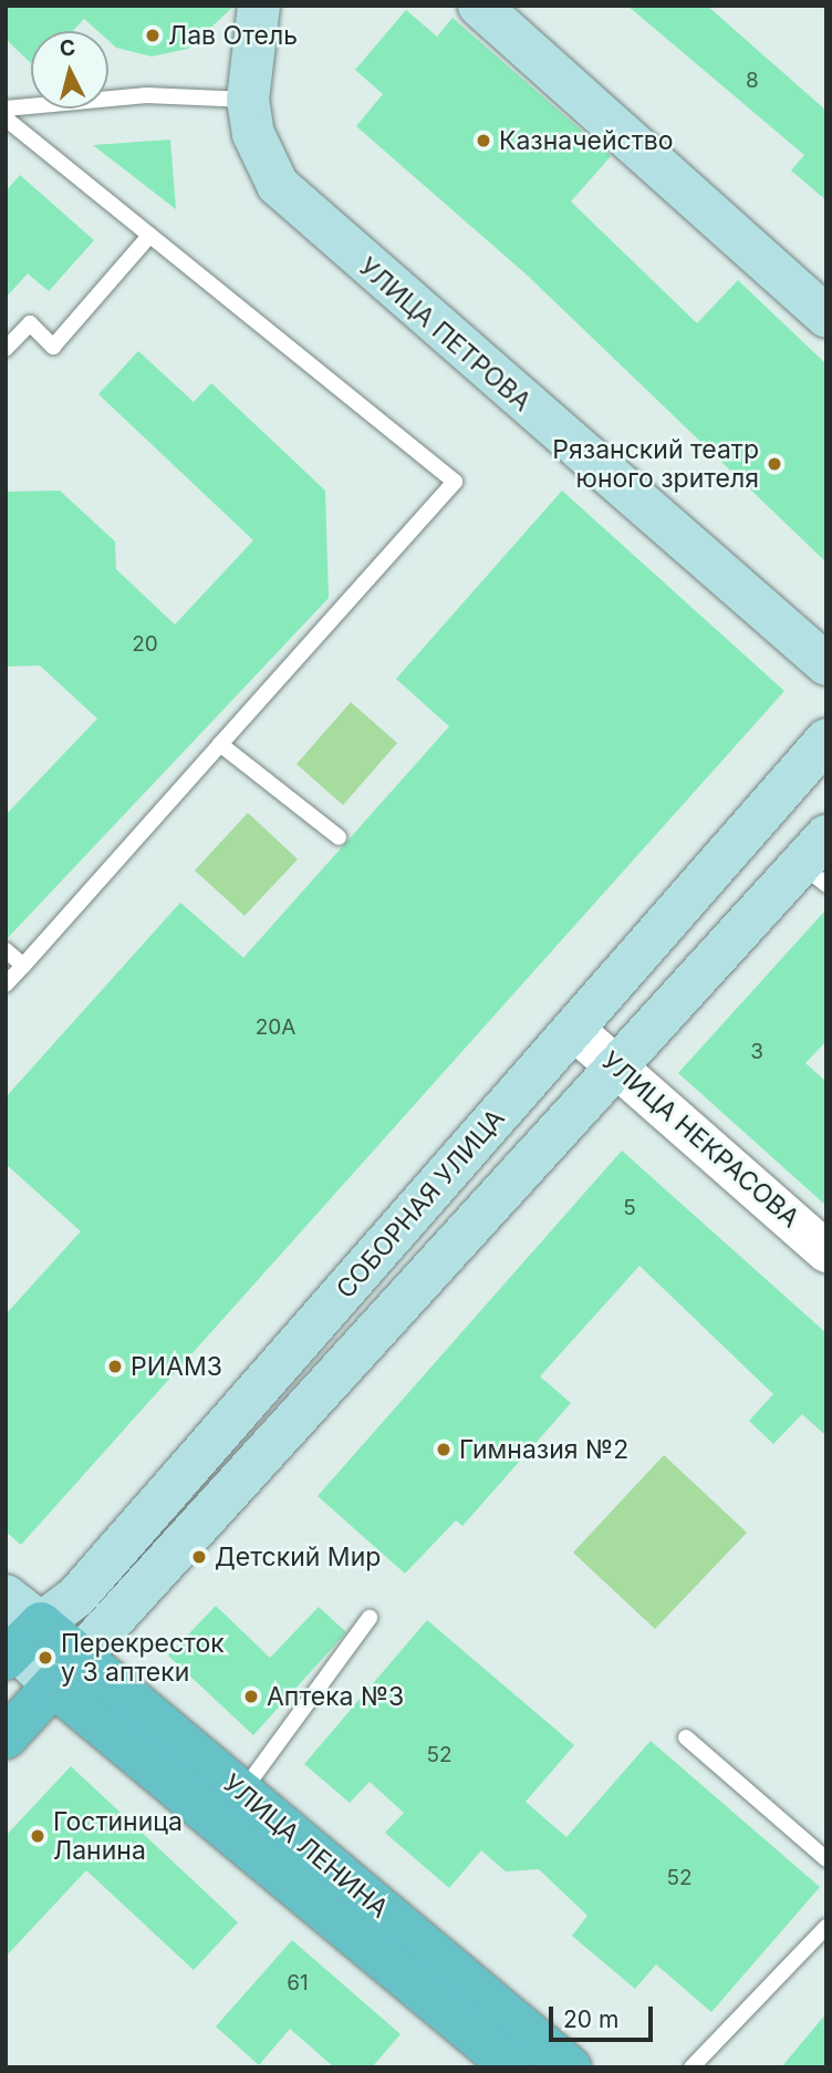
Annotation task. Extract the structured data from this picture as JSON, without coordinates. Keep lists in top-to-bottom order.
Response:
{
  "streets": {
    "main road": ["УЛИЦА ПЕТРОВА", "СОБОРНАЯ УЛИЦА", "УЛИЦА ЛЕНИНА"],
    "street": ["УЛИЦА НЕКРАСОВА"]
  },
  "crossings": [
    ["УЛИЦА НЕКРАСОВА", "СОБОРНАЯ УЛИЦА"],
    ["СОБОРНАЯ УЛИЦА", "УЛИЦА ЛЕНИНА"]
  ],
  "places": [
    "Лав Отель",
    "Казначейство",
    "Рязанский театр юного зрителя",
    "РИАМЗ",
    "Гимназия №2",
    "Детский Мир",
    "Перекресток у 3 аптеки",
    "Аптека №3",
    "Гостиница Ланина"
  ],
  "house_numbers": [
    "8",
    "20",
    "20А",
    "3",
    "5",
    "52",
    "52",
    "61"
  ],
  "scale_bar": "20 m",
  "north": "top"
}
